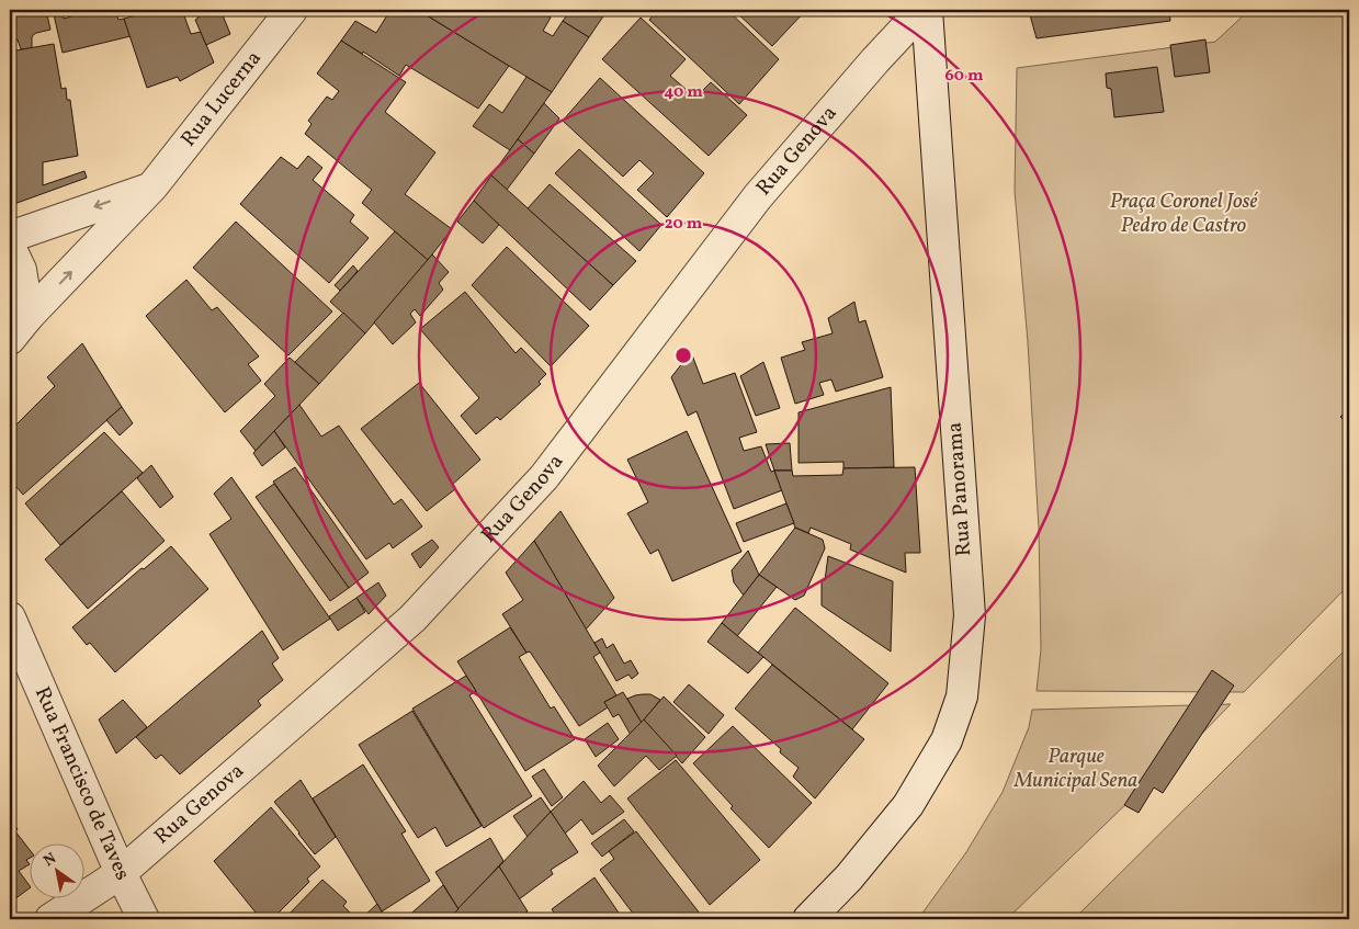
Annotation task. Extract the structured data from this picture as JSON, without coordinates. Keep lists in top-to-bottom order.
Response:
{
  "streets": {
    "street": [
      "Rua Lucerna",
      "Rua Genova",
      "Rua Panorama",
      "Rua Francisco de Taves"
    ]
  },
  "crossings": [
    ["Rua Genova", "Rua Panorama"],
    ["Rua Genova", "Rua Francisco de Taves"]
  ],
  "one_way": ["Rua Lucerna"],
  "parks": ["Praça Coronel José Pedro de Castro", "Parque Municipal Sena"],
  "north": "top left",
  "rings": ["60 m", "40 m", "20 m"]
}
